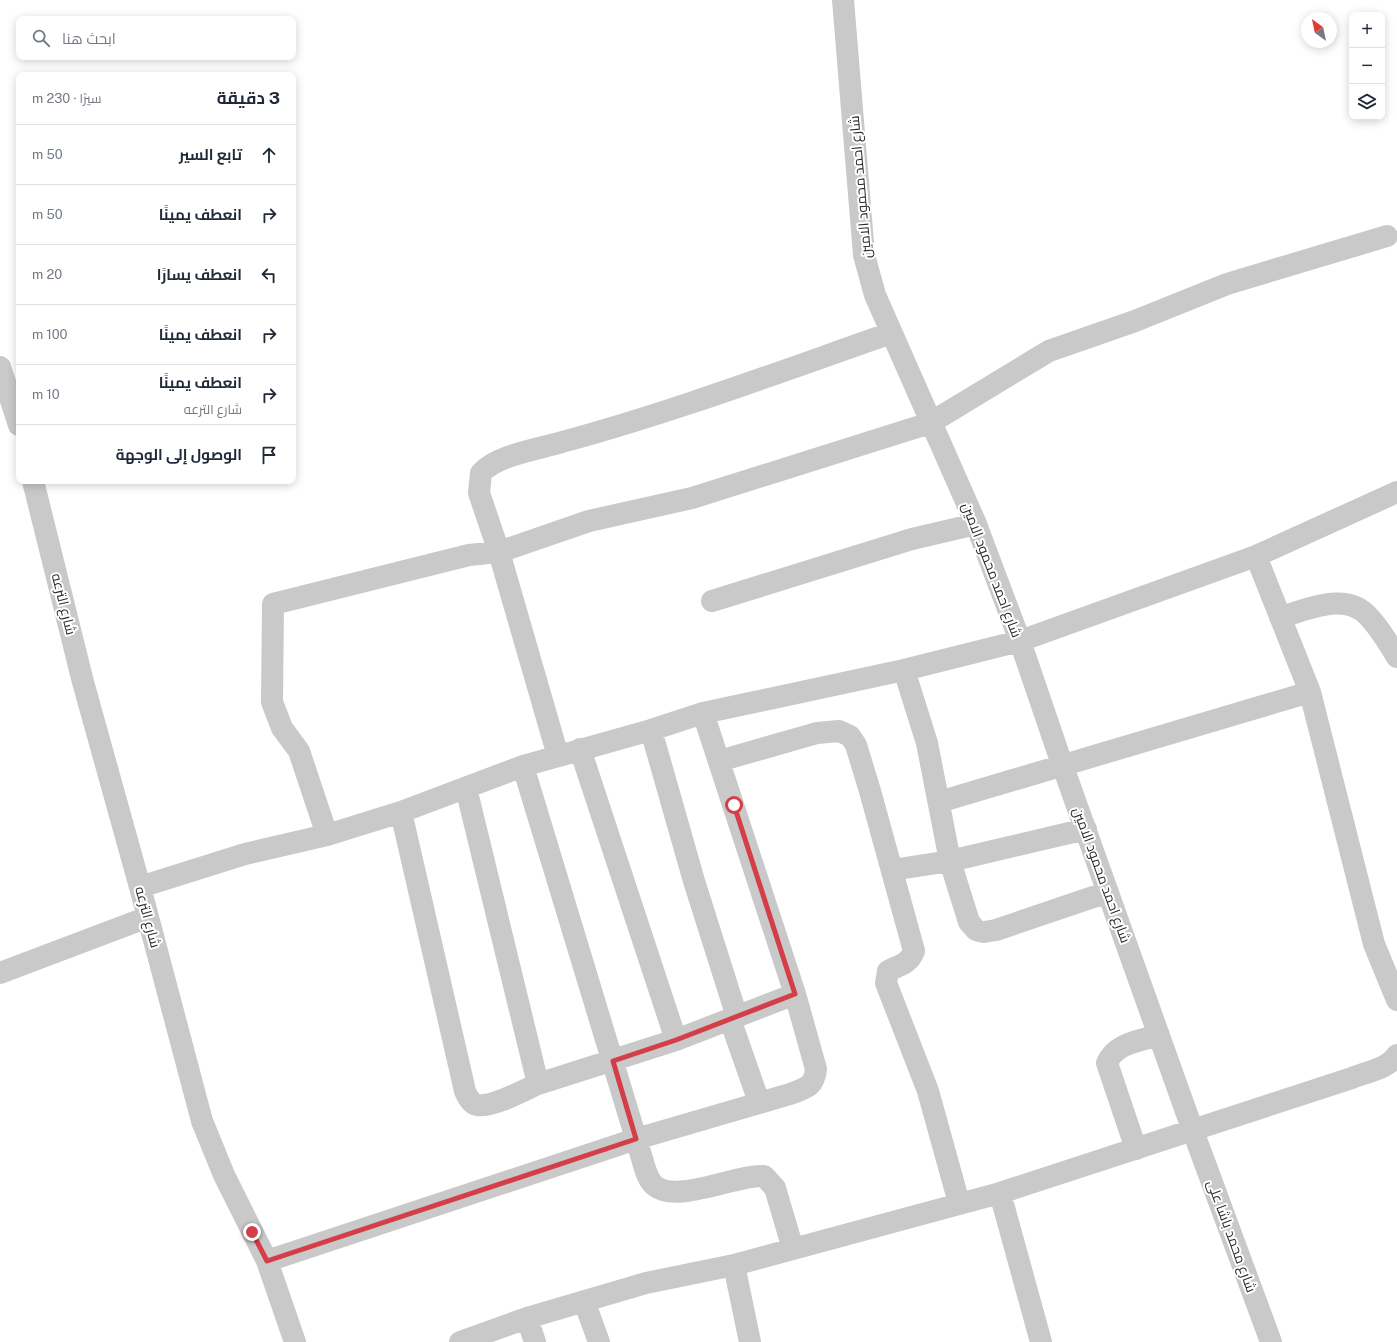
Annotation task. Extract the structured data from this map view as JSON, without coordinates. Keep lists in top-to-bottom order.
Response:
{
  "streets": {
    "street": ["شارع احمد محمود الامين", "شارع الترعه", "شارع محمد باشا على"]
  },
  "crossings": [
    ["شارع احمد محمود الامين", "شارع محمد باشا على"]
  ],
  "north": "top left",
  "page": {
    "map_buttons": ["+", "−"],
    "search": "ابحث هنا",
    "heading": ["3 دقيقة", "سيرًا · 230 m"],
    "list": [
      ["تابع السير", "50 m"],
      ["انعطف يمينًا", "50 m"],
      ["انعطف يسارًا", "20 m"],
      ["انعطف يمينًا", "100 m"],
      ["انعطف يمينًا", "شارع الترعه", "10 m"],
      "الوصول إلى الوجهة"
    ]
  }
}
